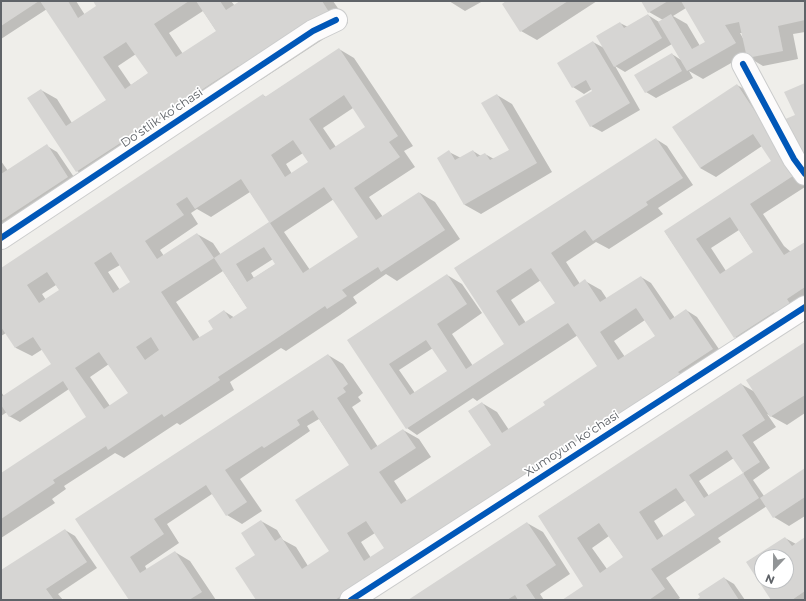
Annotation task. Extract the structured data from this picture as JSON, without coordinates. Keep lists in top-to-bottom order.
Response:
{
  "streets": {
    "street": ["Doʻstlik koʻchasi", "Xumoyun koʻchasi"]
  },
  "north": "bottom"
}
